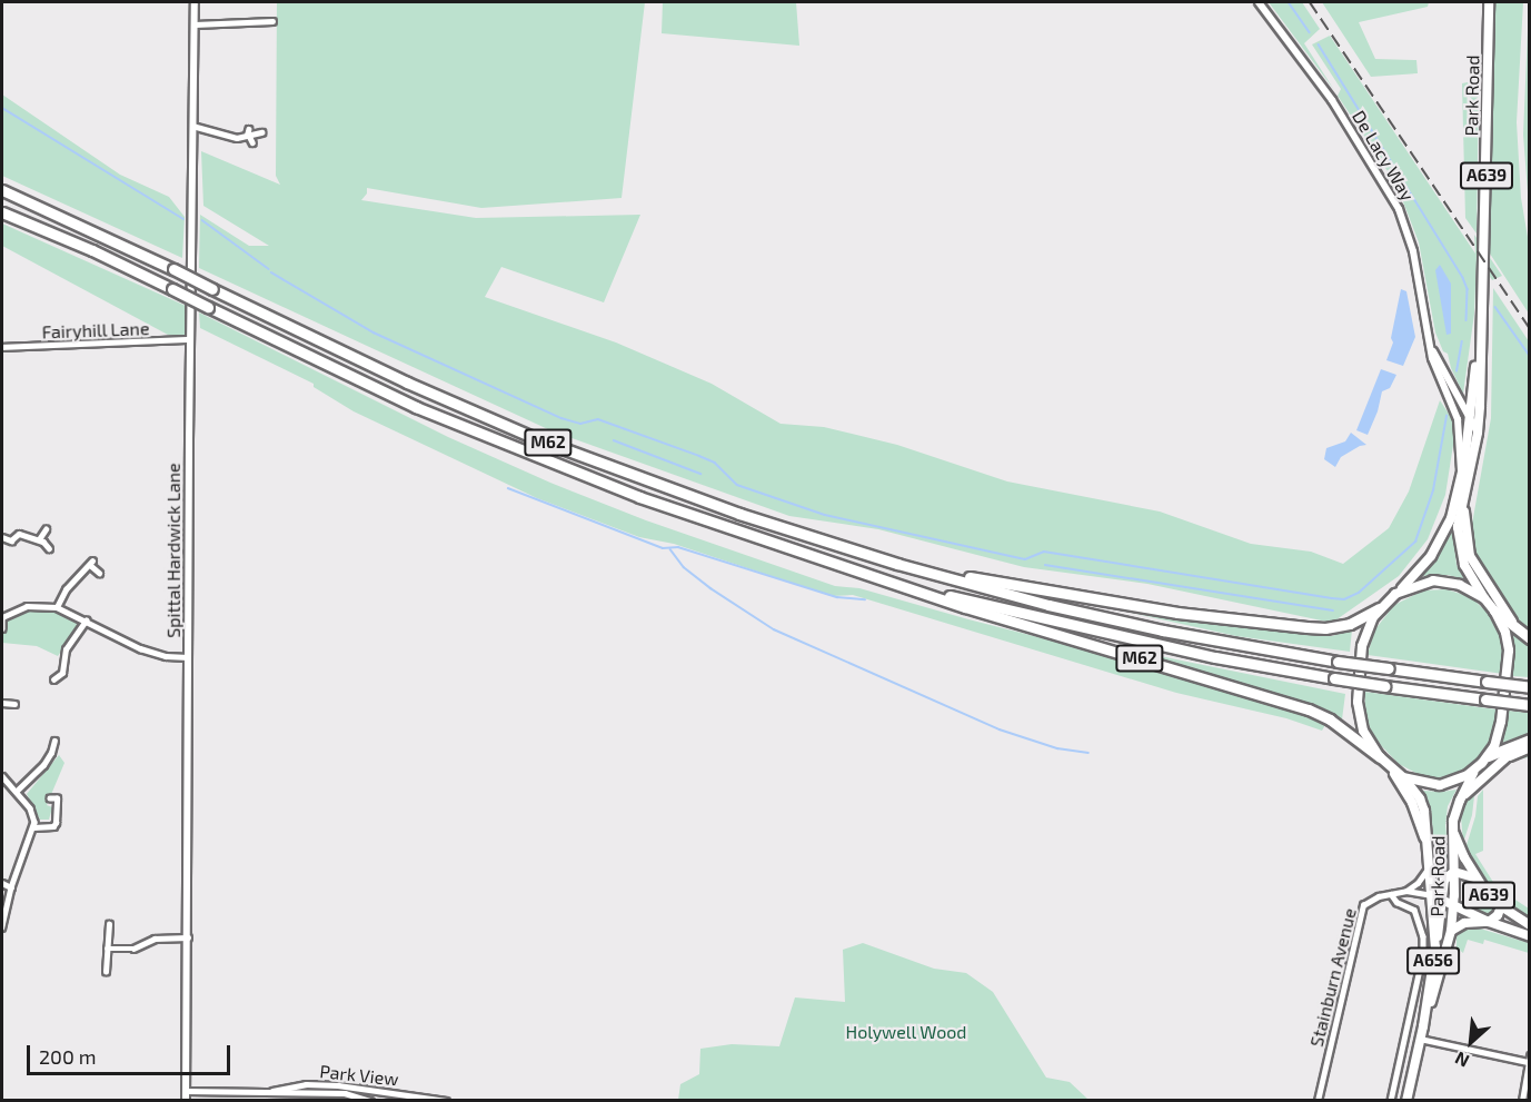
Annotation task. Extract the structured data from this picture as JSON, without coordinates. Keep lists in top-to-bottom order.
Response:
{
  "streets": {
    "highway": ["M62"],
    "main road": ["Park Road", "A639", "A656"],
    "street": [
      "De Lacy Way",
      "Fairyhill Lane",
      "Spittal Hardwick Lane",
      "Stainburn Avenue",
      "Park View"
    ]
  },
  "crossings": [
    ["Park Road", "De Lacy Way"],
    ["Park Road", "A639"],
    ["Park Road", "M62"],
    ["Park Road", "Stainburn Avenue"],
    ["A639", "Stainburn Avenue"],
    ["Fairyhill Lane", "Spittal Hardwick Lane"],
    ["Spittal Hardwick Lane", "Park View"]
  ],
  "parks": ["Holywell Wood"],
  "scale_bar": "200 m",
  "north": "bottom left"
}
